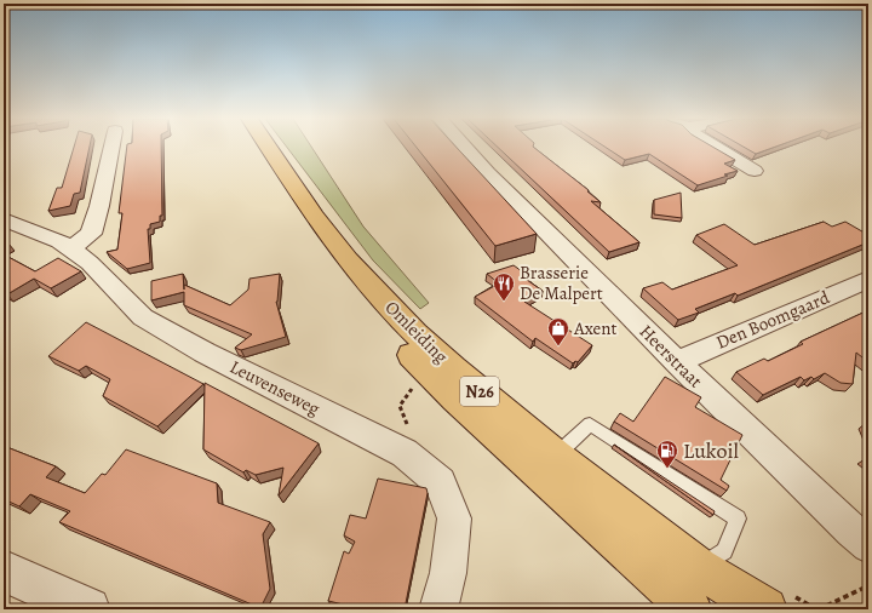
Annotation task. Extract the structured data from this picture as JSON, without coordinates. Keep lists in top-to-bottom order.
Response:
{
  "streets": {
    "main road": ["Omleiding", "N26"],
    "street": ["Den Boomgaard", "Heerstraat", "Leuvenseweg"]
  },
  "crossings": [
    ["Den Boomgaard", "Heerstraat"]
  ],
  "places": {
    "restaurant": ["Brasserie De Malpert"],
    "shop": ["Axent"],
    "fuel station": ["Lukoil"]
  }
}
